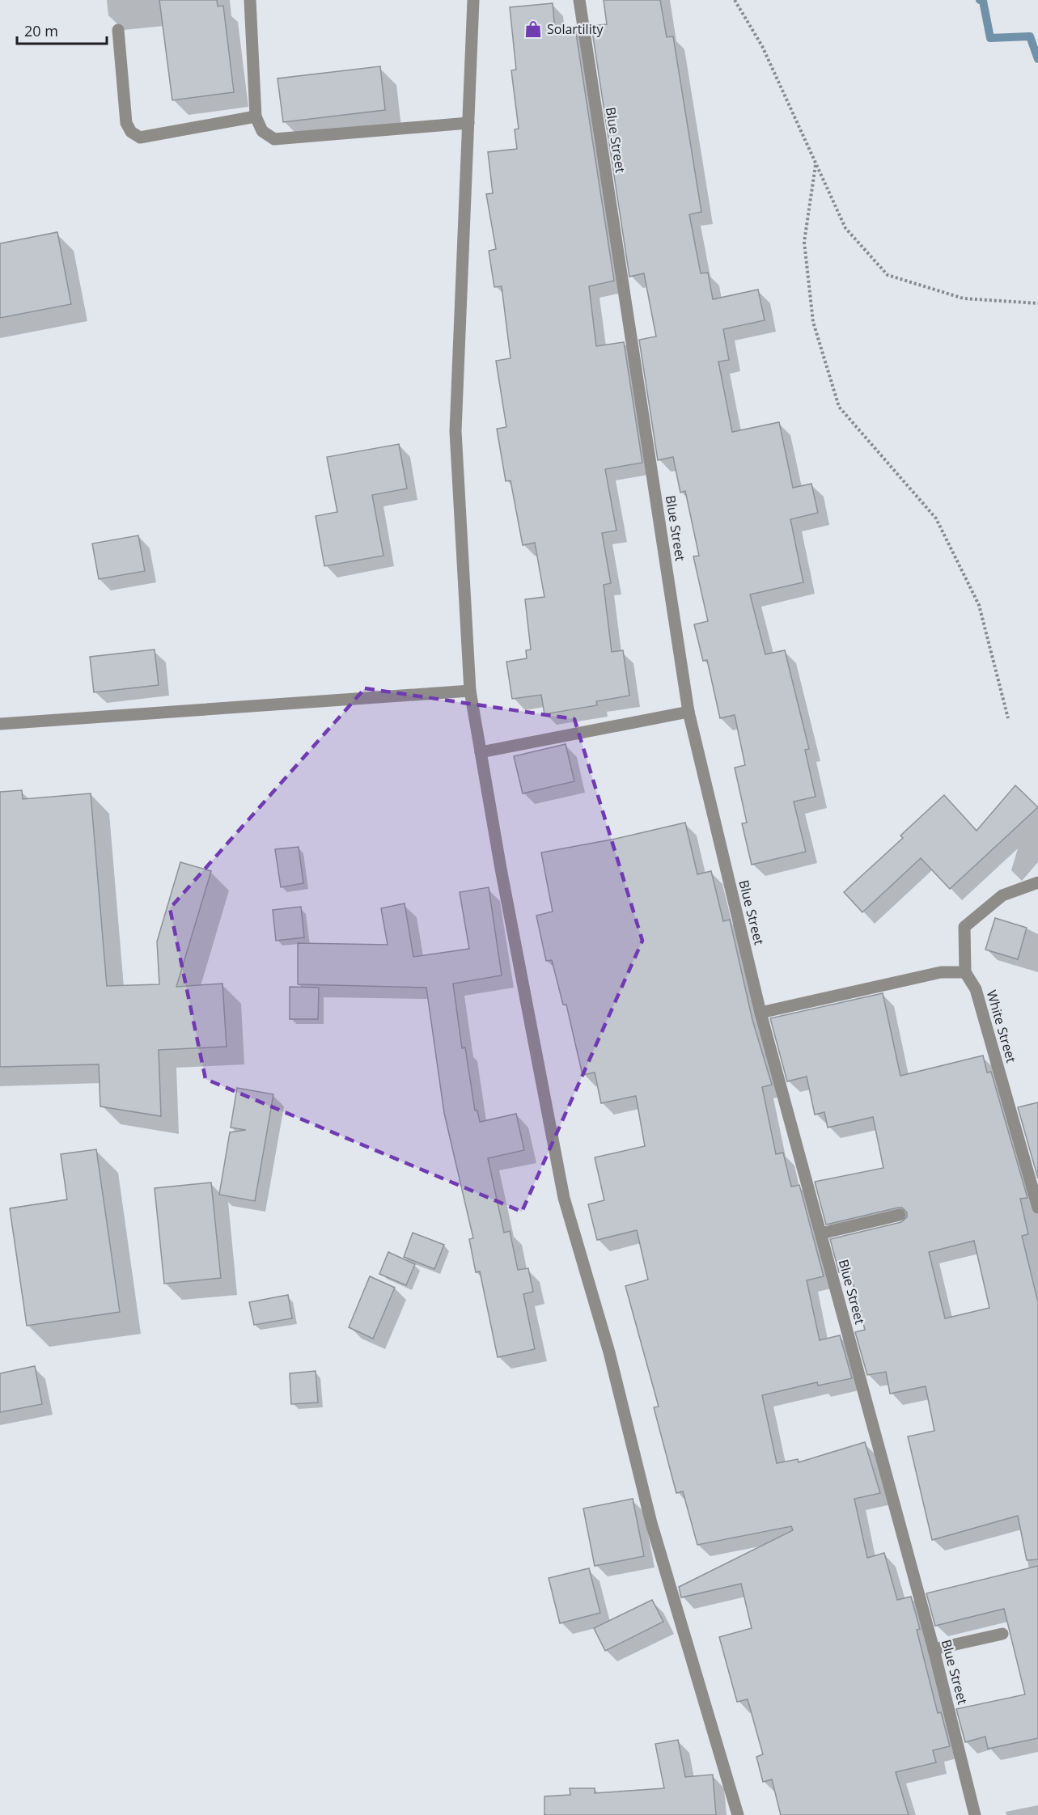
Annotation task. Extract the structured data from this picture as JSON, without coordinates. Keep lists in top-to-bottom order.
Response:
{
  "streets": {
    "street": ["Blue Street", "White Street"]
  },
  "places": {
    "shop": ["Solartility"]
  },
  "scale_bar": "20 m"
}
